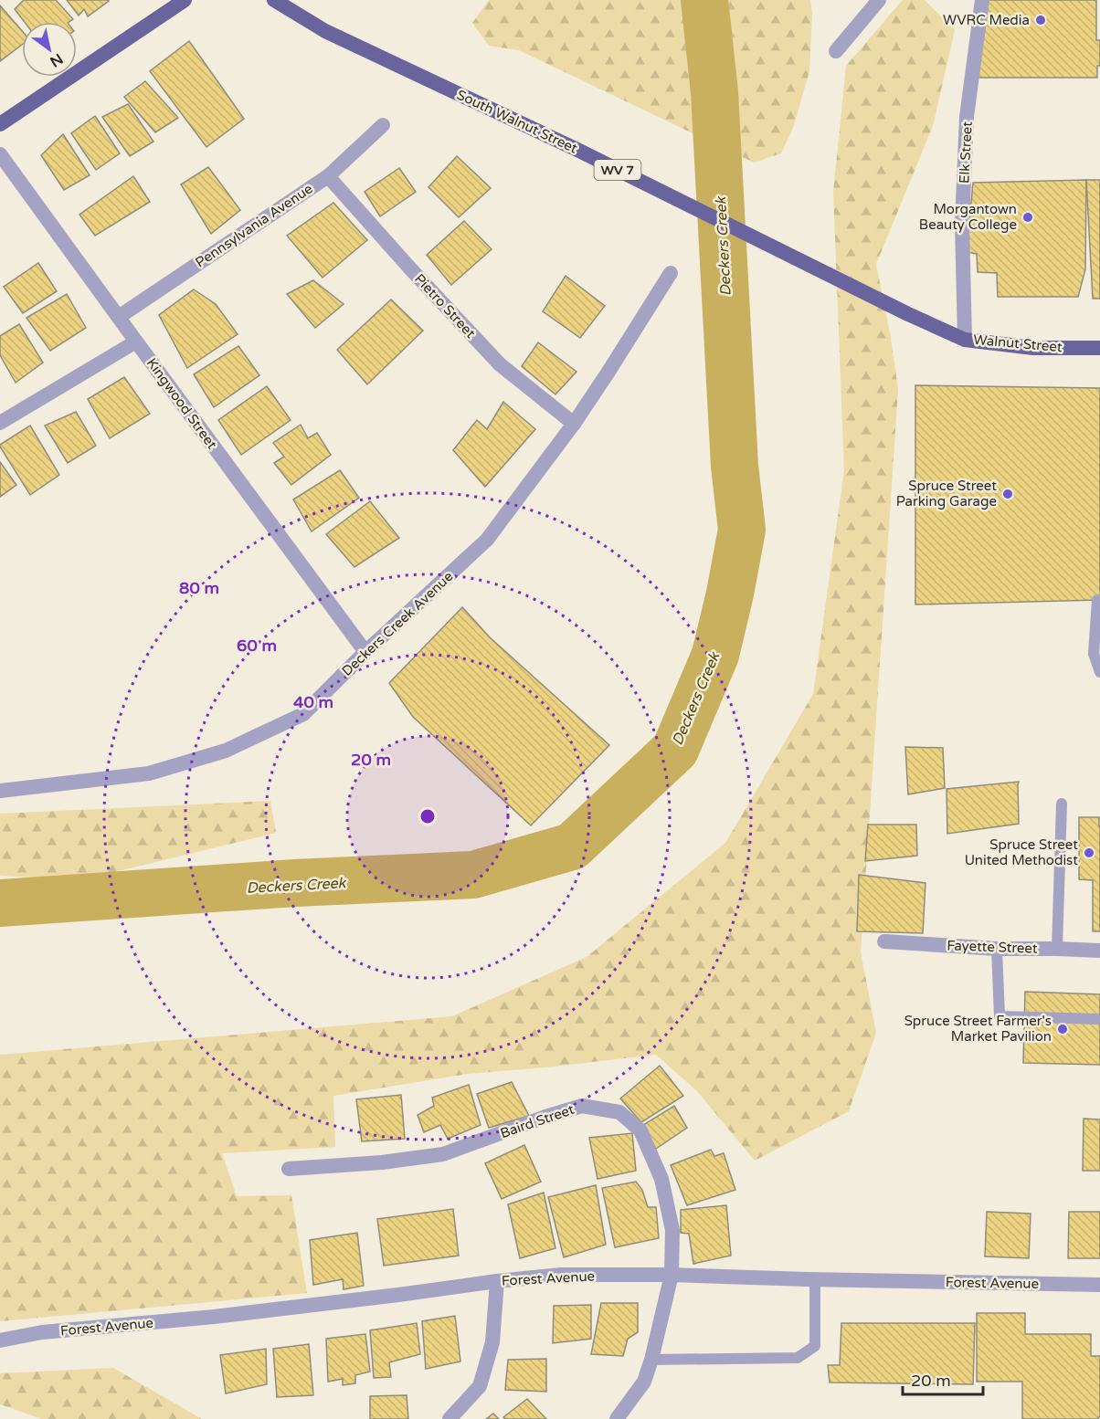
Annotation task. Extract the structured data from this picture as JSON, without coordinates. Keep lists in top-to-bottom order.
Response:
{
  "streets": {
    "main road": ["South Walnut Street", "WV 7", "Walnut Street"],
    "street": [
      "Elk Street",
      "Pennsylvania Avenue",
      "Pietro Street",
      "Kingwood Street",
      "Deckers Creek Avenue",
      "Fayette Street",
      "Baird Street",
      "Forest Avenue"
    ]
  },
  "crossings": [
    ["South Walnut Street", "Walnut Street"],
    ["Elk Street", "Walnut Street"],
    ["Pennsylvania Avenue", "Pietro Street"],
    ["Pennsylvania Avenue", "Kingwood Street"],
    ["Pietro Street", "Deckers Creek Avenue"],
    ["Kingwood Street", "Deckers Creek Avenue"],
    ["Baird Street", "Forest Avenue"]
  ],
  "water": ["Deckers Creek"],
  "places": [
    "WVRC Media",
    "Morgantown Beauty College",
    "Spruce Street Parking Garage",
    "Spruce Street United Methodist",
    "Spruce Street Farmer's Market Pavilion"
  ],
  "scale_bar": "20 m",
  "north": "bottom right",
  "rings": [
    "80 m",
    "60 m",
    "40 m",
    "20 m"
  ]
}
